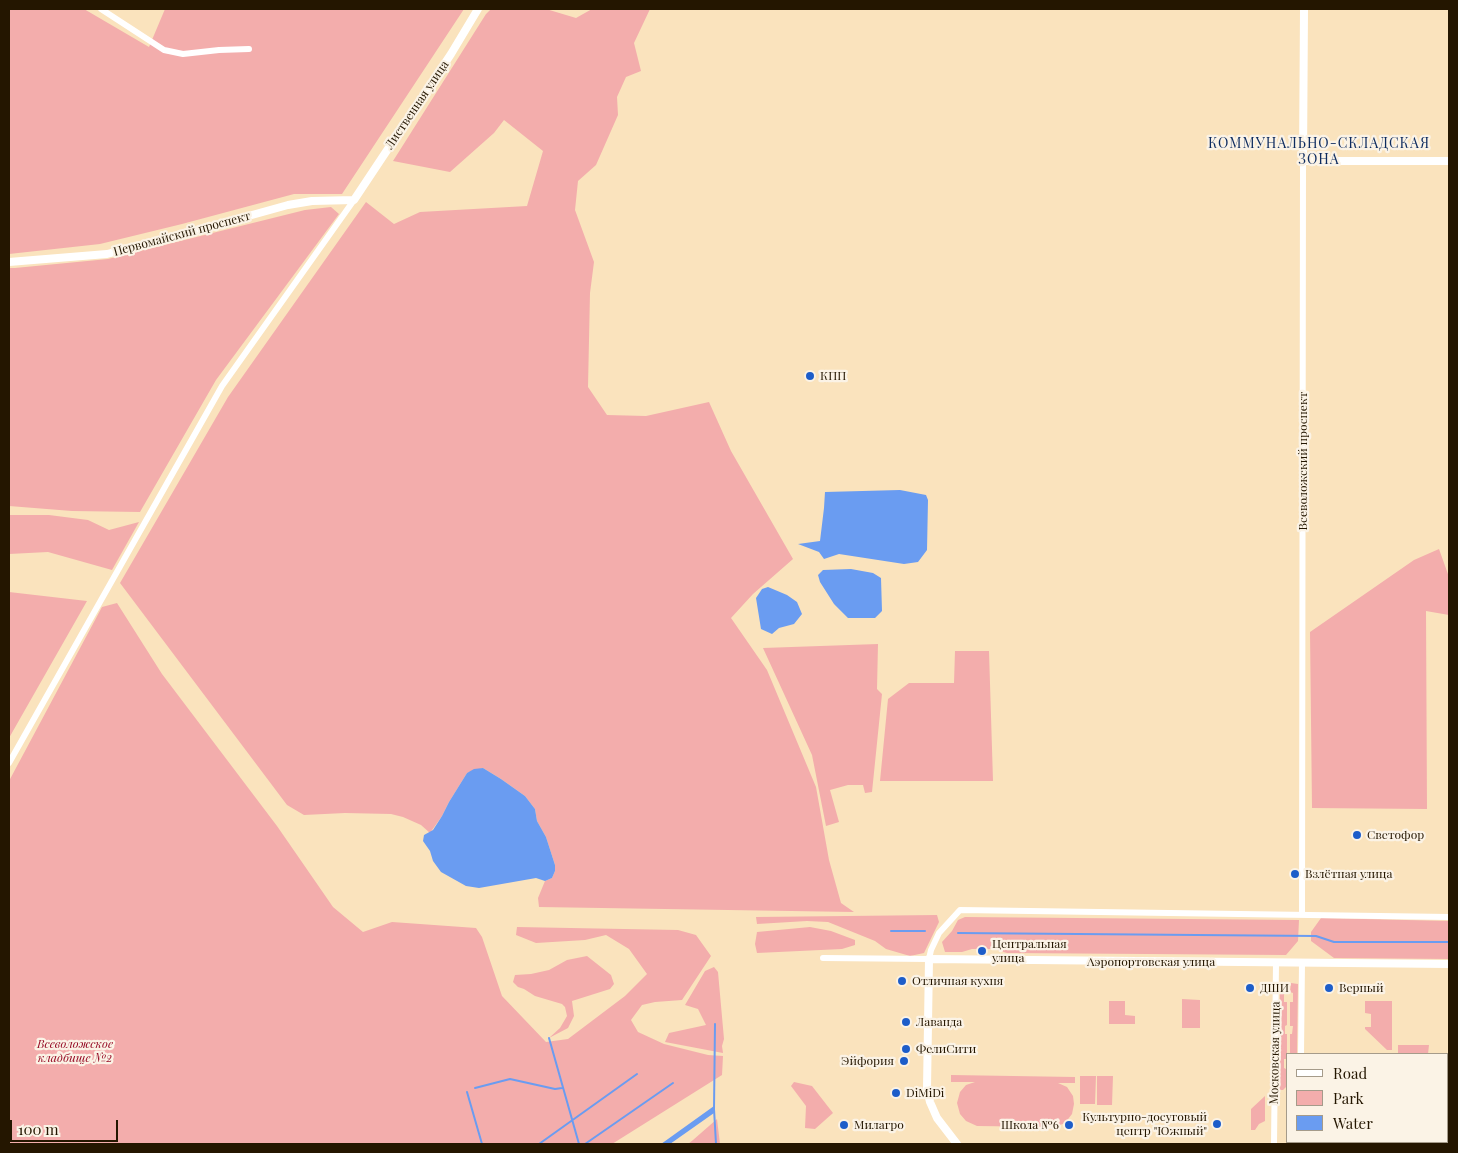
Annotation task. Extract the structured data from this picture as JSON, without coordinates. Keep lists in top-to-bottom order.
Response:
{
  "streets": {
    "street": [
      "Лиственная улица",
      "Первомайский проспект",
      "Всеволожский проспект",
      "Аэропортовская улица",
      "Московская улица"
    ]
  },
  "crossings": [
    ["Лиственная улица", "Первомайский проспект"],
    ["Аэропортовская улица", "Московская улица"]
  ],
  "districts": ["КОММУНАЛЬНО-СКЛАДСКАЯ ЗОНА"],
  "parks": ["Всеволожское кладбище №2"],
  "places": [
    "КПП",
    "Светофор",
    "Взлётная улица",
    "Центральная улица",
    "Отличная кухня",
    "ДШИ",
    "Верный",
    "Лаванда",
    "ФелиСити",
    "Эйфория",
    "DiMiDi",
    "Культурно-досуговый центр \"Южный\"",
    "Милагро",
    "Школа №6"
  ],
  "legend": ["Road", "Park", "Water"],
  "scale_bar": "100 m"
}
